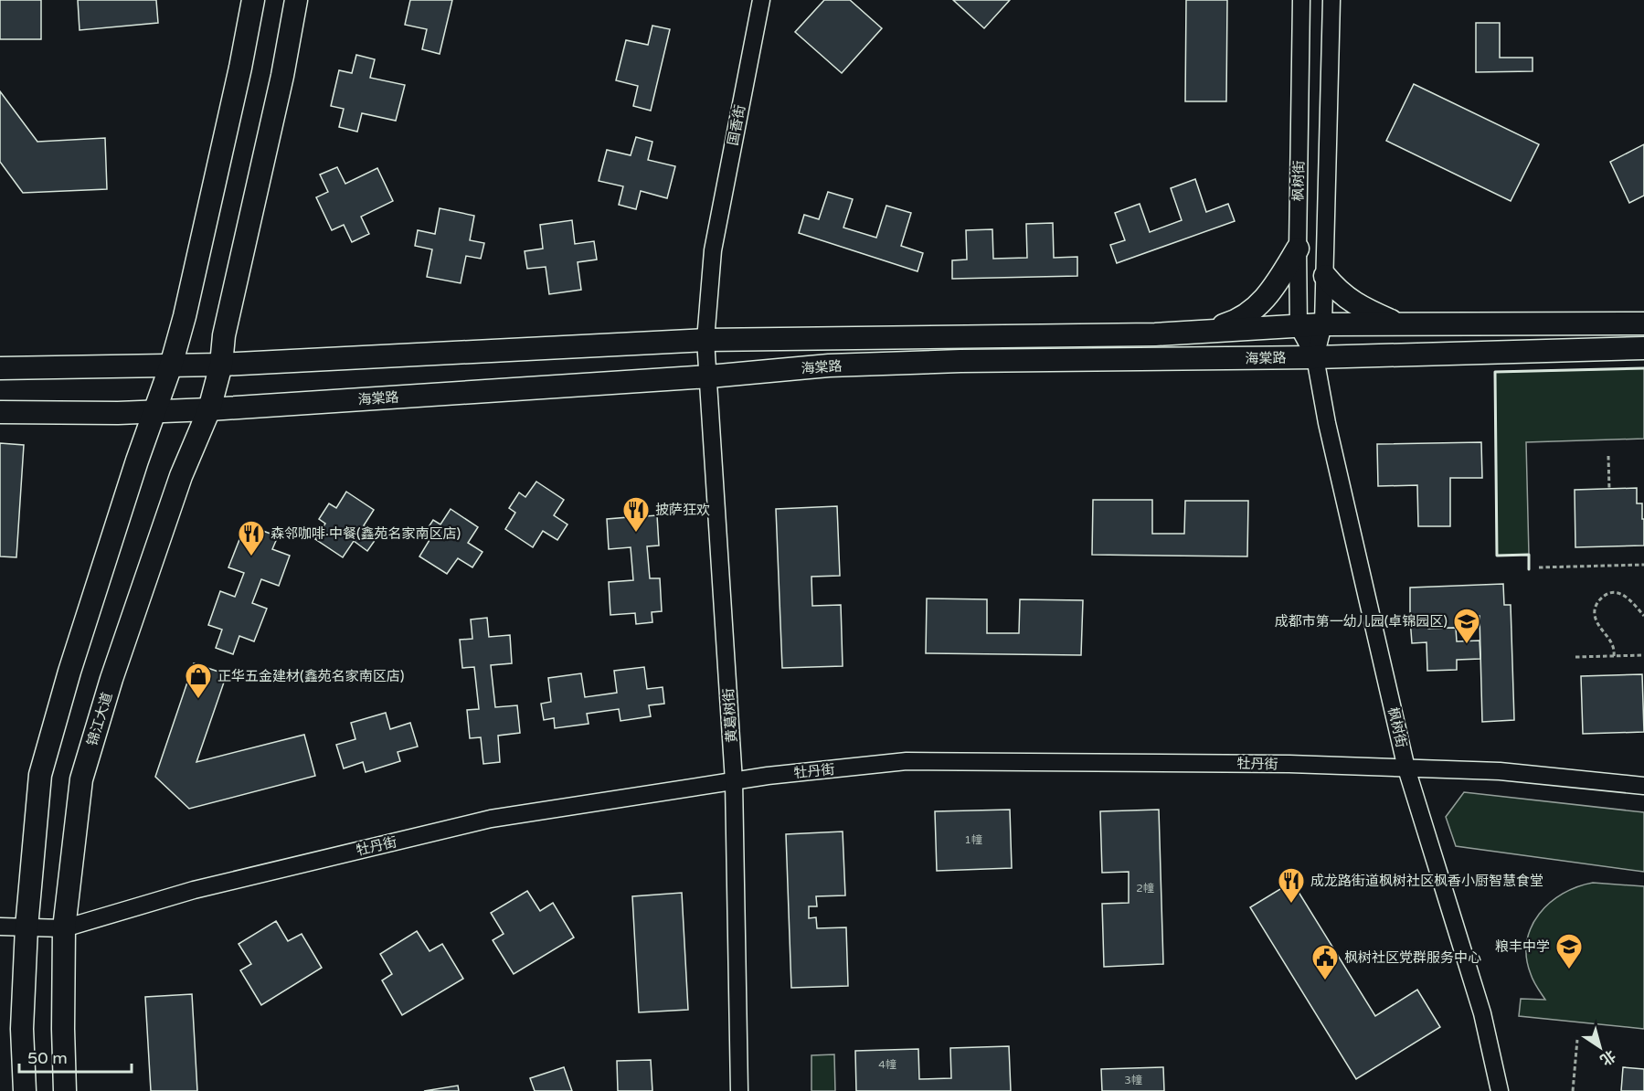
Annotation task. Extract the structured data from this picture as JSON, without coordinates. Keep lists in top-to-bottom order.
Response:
{
  "streets": {
    "main road": ["海棠路", "锦江大道"],
    "street": [
      "国香街",
      "枫树街",
      "黄葛树街",
      "牡丹街"
    ]
  },
  "crossings": [
    ["国香街", "海棠路"],
    ["国香街", "黄葛树街"],
    ["枫树街", "海棠路"],
    ["枫树街", "牡丹街"],
    ["海棠路", "黄葛树街"],
    ["海棠路", "锦江大道"],
    ["黄葛树街", "牡丹街"],
    ["锦江大道", "牡丹街"]
  ],
  "places": {
    "restaurant": ["披萨狂欢", "森邻咖啡·中餐(鑫苑名家南区店)", "成龙路街道枫树社区枫香小厨智慧食堂"],
    "school or university": ["成都市第一幼儿园(卓锦园区)", "粮丰中学"],
    "shop": ["正华五金建材(鑫苑名家南区店)"],
    "public building": ["枫树社区党群服务中心"]
  },
  "house_numbers": [
    "1幢",
    "2幢",
    "4幢",
    "3幢"
  ],
  "scale_bar": "50 m",
  "north": "bottom right"
}
